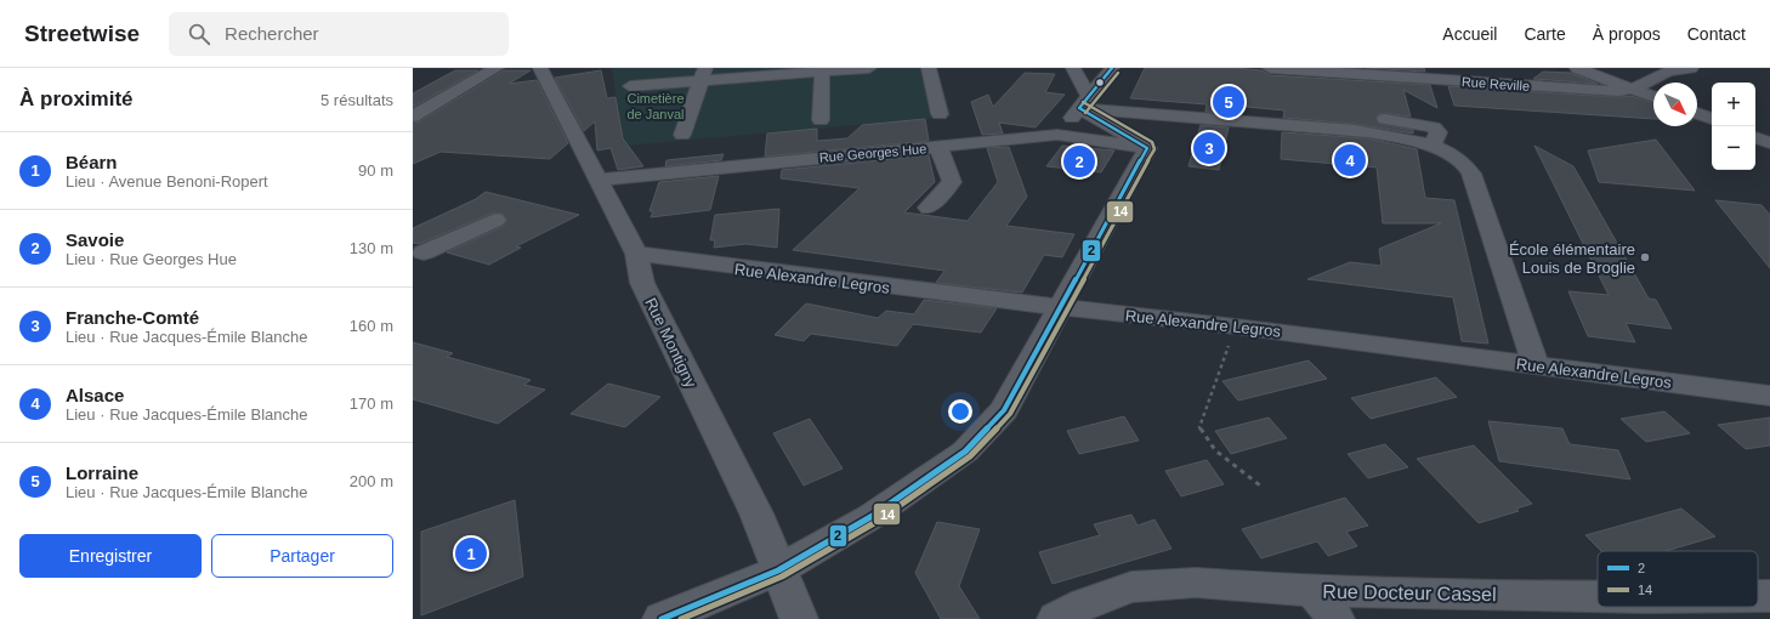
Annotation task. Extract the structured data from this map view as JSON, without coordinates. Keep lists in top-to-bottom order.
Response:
{
  "streets": {
    "street": [
      "Rue Reville",
      "Rue Georges Hue",
      "Rue Alexandre Legros",
      "Rue Montigny",
      "Rue Docteur Cassel"
    ]
  },
  "crossings": [
    ["Rue Georges Hue", "Rue Montigny"],
    ["Rue Alexandre Legros", "Rue Montigny"]
  ],
  "parks": ["Cimetière de Janval"],
  "places": ["École élémentaire Louis de Broglie"],
  "lines": ["transit line 2", "transit line 14"],
  "legend": ["2", "14"],
  "north": "bottom right",
  "page": {
    "header": "Streetwise",
    "search": "Rechercher",
    "nav": [
      "Accueil",
      "Carte",
      "À propos",
      "Contact"
    ],
    "heading": ["À proximité", "5 résultats"],
    "map_buttons": ["+", "−"],
    "pins": [
      "5",
      "3",
      "4",
      "2",
      "1"
    ],
    "list": [
      {
        "mark": "1",
        "name": "Béarn",
        "note": "Lieu · Avenue Benoni-Ropert",
        "value": "90 m"
      },
      {
        "mark": "2",
        "name": "Savoie",
        "note": "Lieu · Rue Georges Hue",
        "value": "130 m"
      },
      {
        "mark": "3",
        "name": "Franche-Comté",
        "note": "Lieu · Rue Jacques-Émile Blanche",
        "value": "160 m"
      },
      {
        "mark": "4",
        "name": "Alsace",
        "note": "Lieu · Rue Jacques-Émile Blanche",
        "value": "170 m"
      },
      {
        "mark": "5",
        "name": "Lorraine",
        "note": "Lieu · Rue Jacques-Émile Blanche",
        "value": "200 m"
      }
    ],
    "buttons": ["Enregistrer", "Partager"]
  }
}
